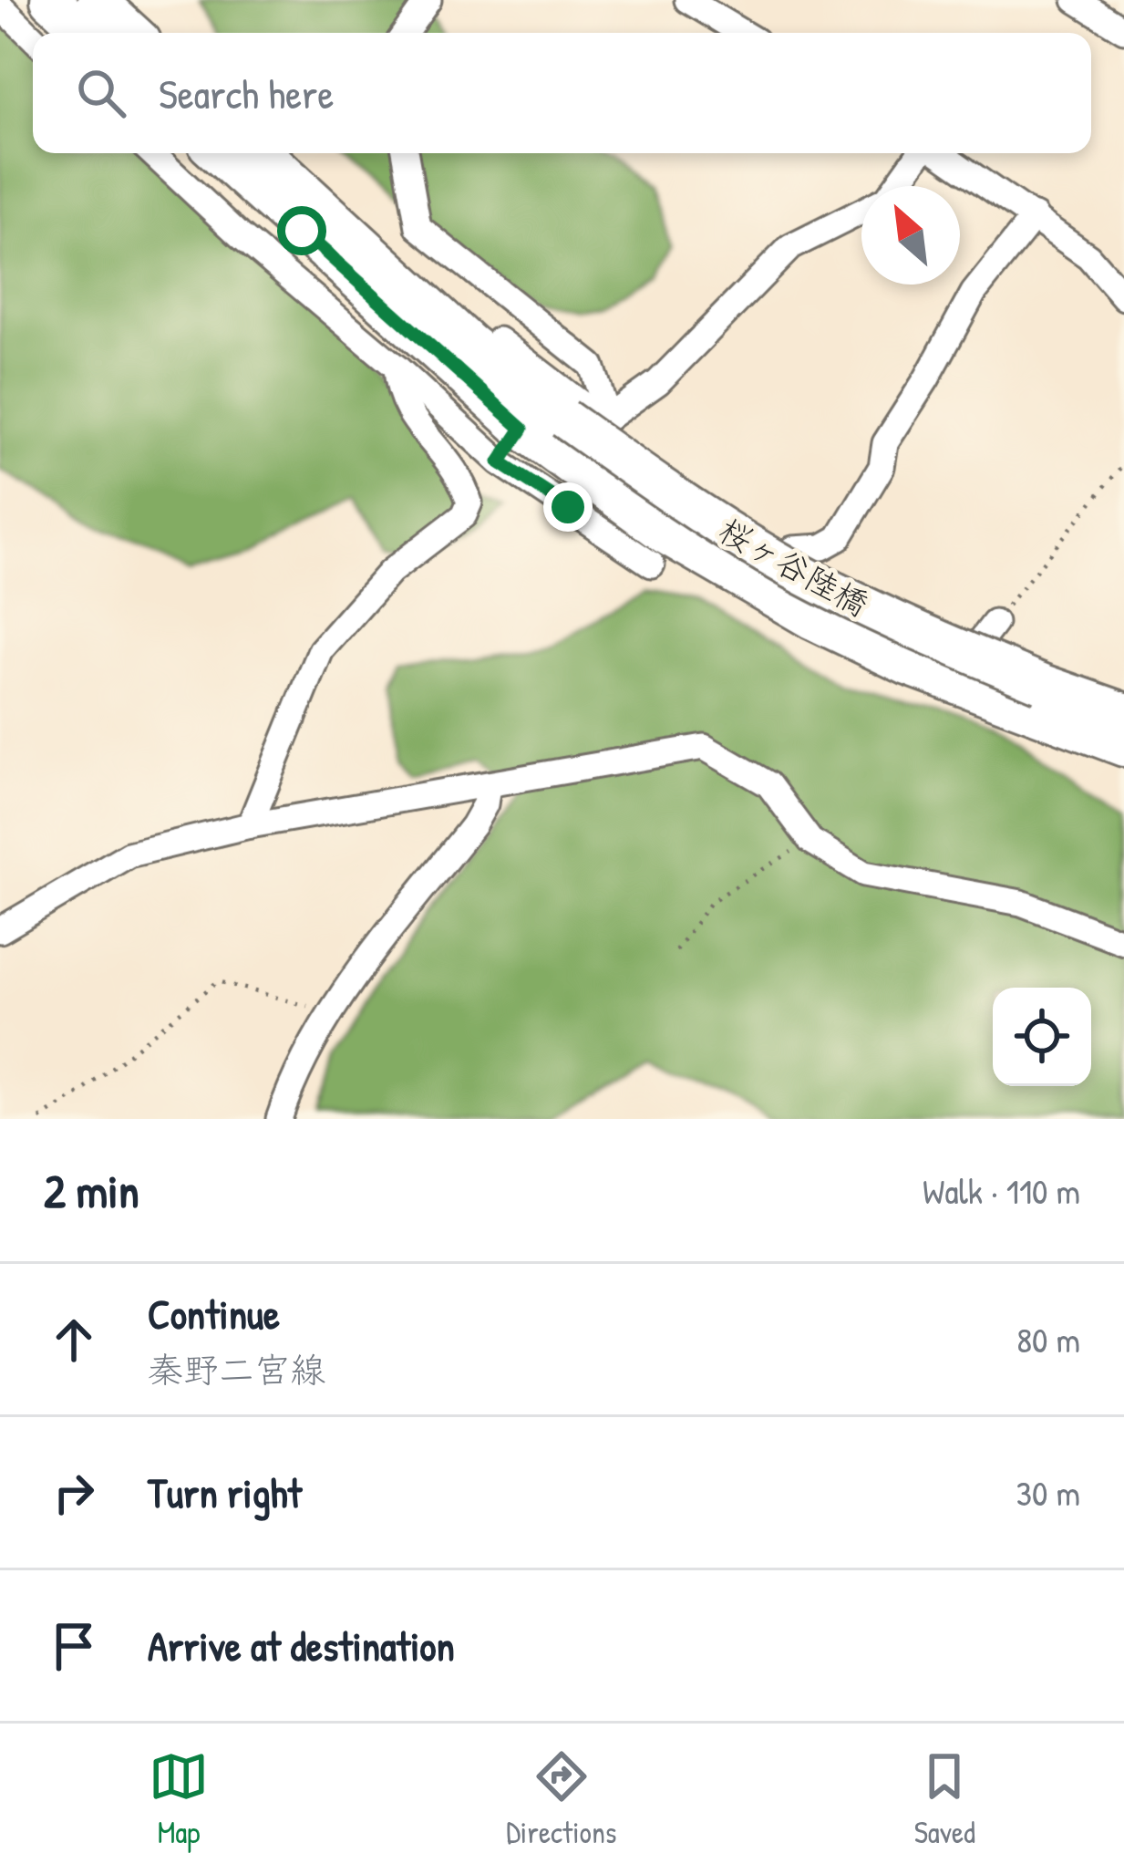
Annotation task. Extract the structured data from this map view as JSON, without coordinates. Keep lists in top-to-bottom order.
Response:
{
  "streets": {
    "main road": ["桜ヶ谷陸橋"]
  },
  "north": "top left",
  "page": {
    "search": "Search here",
    "heading": ["2 min", "Walk · 110 m"],
    "list": [
      ["Continue", "秦野二宮線", "80 m"],
      ["Turn right", "30 m"],
      "Arrive at destination"
    ],
    "nav": ["Map", "Directions", "Saved"]
  }
}
